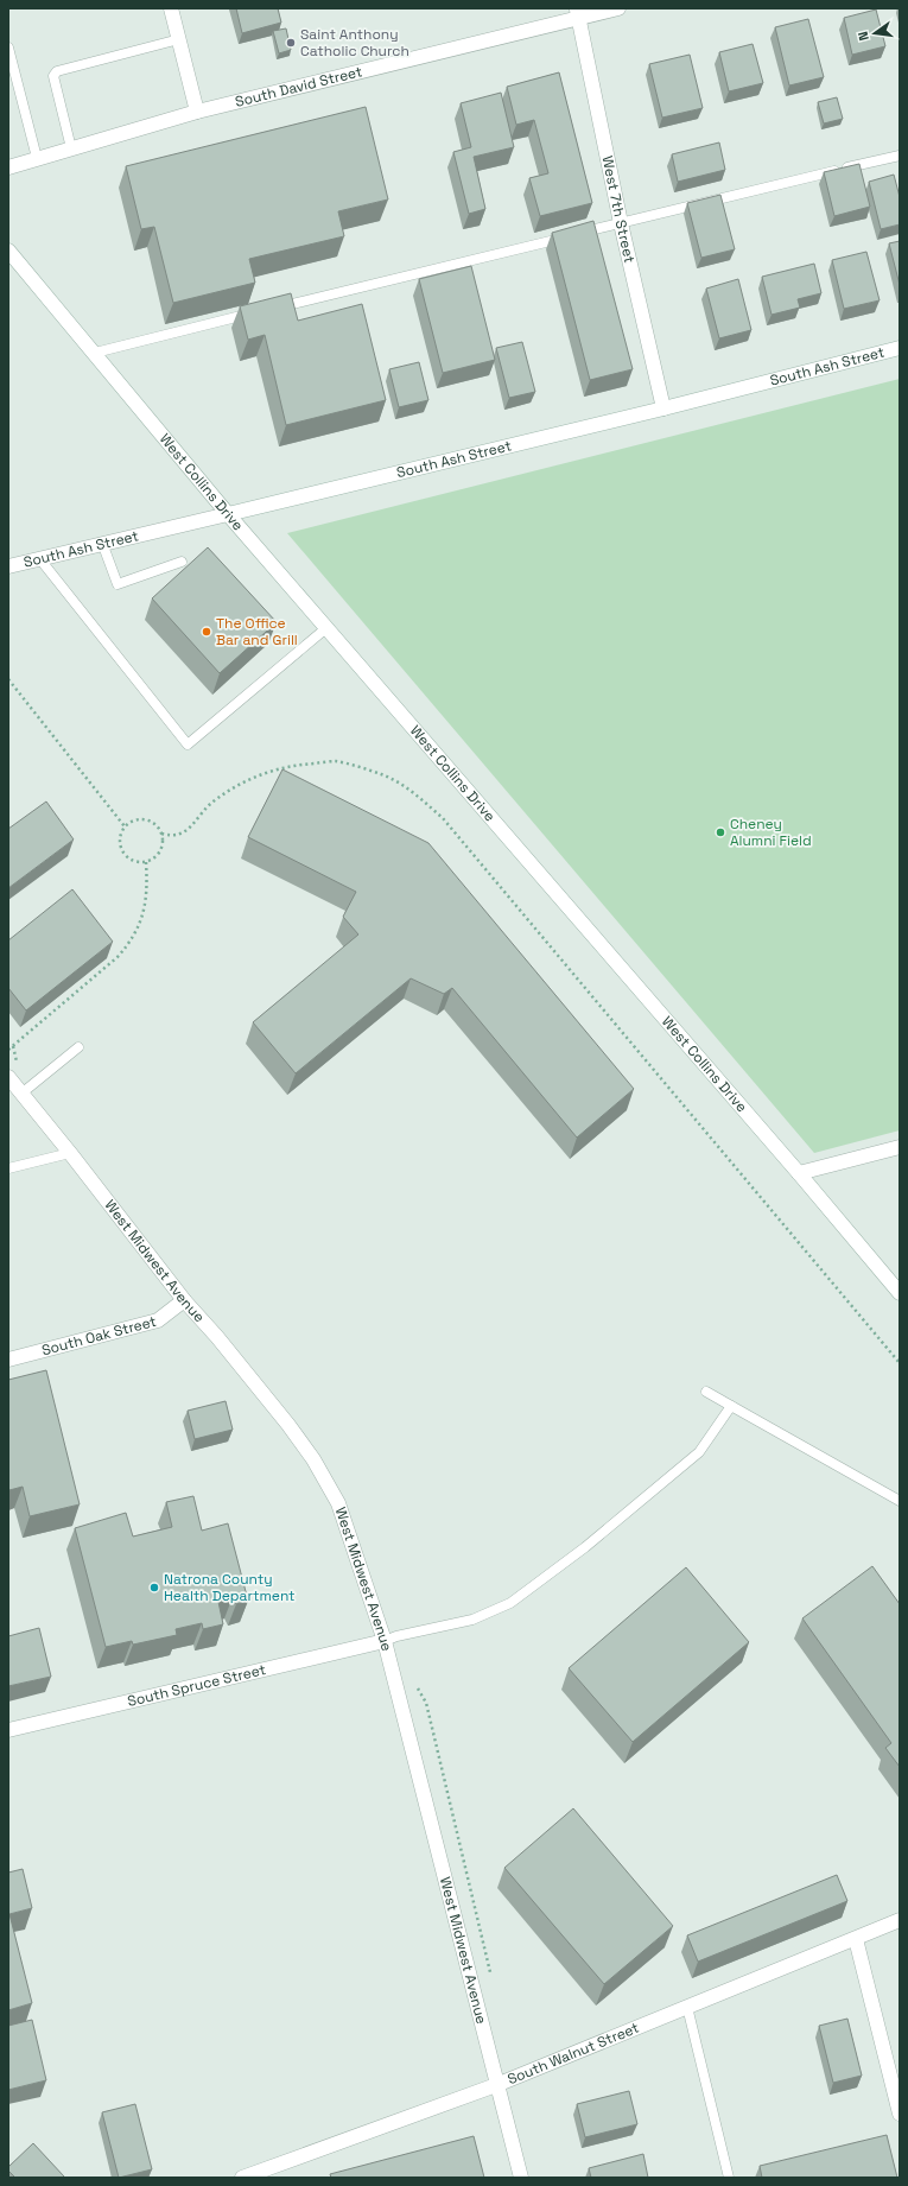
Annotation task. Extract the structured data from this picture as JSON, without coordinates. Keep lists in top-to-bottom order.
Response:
{
  "streets": {
    "street": [
      "South David Street",
      "West 7th Street",
      "South Ash Street",
      "West Collins Drive",
      "West Midwest Avenue",
      "South Oak Street",
      "South Spruce Street",
      "South Walnut Street"
    ]
  },
  "crossings": [
    ["South David Street", "West 7th Street"],
    ["West 7th Street", "South Ash Street"],
    ["South Ash Street", "West Collins Drive"],
    ["West Midwest Avenue", "South Oak Street"],
    ["West Midwest Avenue", "South Spruce Street"],
    ["West Midwest Avenue", "South Walnut Street"]
  ],
  "places": [
    "Saint Anthony Catholic Church",
    "The Office Bar and Grill",
    "Cheney Alumni Field",
    "Natrona County Health Department"
  ],
  "north": "left"
}
